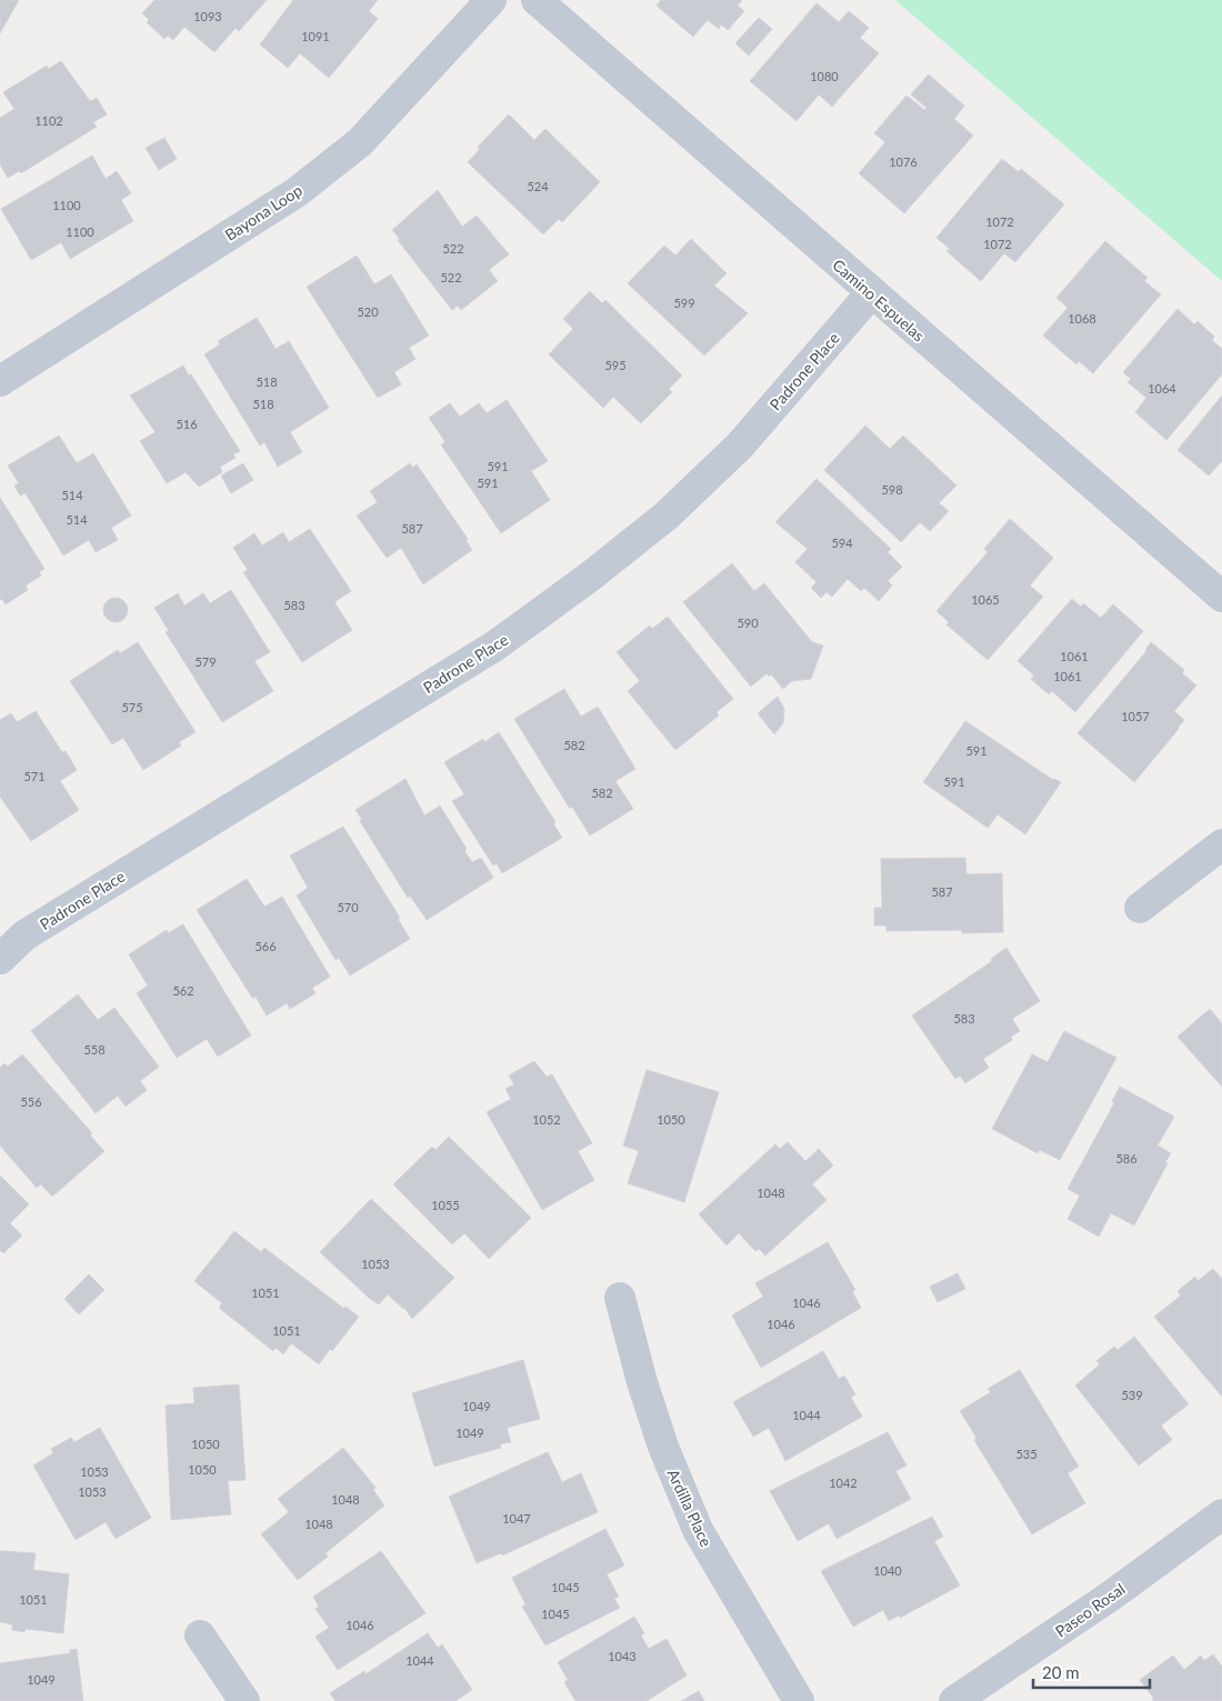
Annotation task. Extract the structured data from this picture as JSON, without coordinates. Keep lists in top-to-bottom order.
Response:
{
  "streets": {
    "street": [
      "Bayona Loop",
      "Camino Espuelas",
      "Padrone Place",
      "Ardilla Place",
      "Paseo Rosal"
    ]
  },
  "crossings": [
    ["Camino Espuelas", "Padrone Place"]
  ],
  "house_numbers": [
    "1093",
    "1091",
    "1080",
    "1102",
    "1076",
    "524",
    "1100",
    "1072",
    "1100",
    "1072",
    "522",
    "522",
    "599",
    "520",
    "1068",
    "595",
    "518",
    "1064",
    "518",
    "516",
    "591",
    "591",
    "598",
    "514",
    "514",
    "587",
    "594",
    "1065",
    "583",
    "590",
    "1061",
    "579",
    "1061",
    "575",
    "1057",
    "582",
    "591",
    "571",
    "591",
    "582",
    "587",
    "570",
    "566",
    "562",
    "583",
    "558",
    "556",
    "1052",
    "1050",
    "586",
    "1048",
    "1055",
    "1053",
    "1051",
    "1046",
    "1046",
    "1051",
    "539",
    "1049",
    "1044",
    "1049",
    "1050",
    "535",
    "1050",
    "1053",
    "1042",
    "1053",
    "1048",
    "1047",
    "1048",
    "1040",
    "1045",
    "1051",
    "1045",
    "1046",
    "1043",
    "1044",
    "1049"
  ],
  "scale_bar": "20 m"
}
